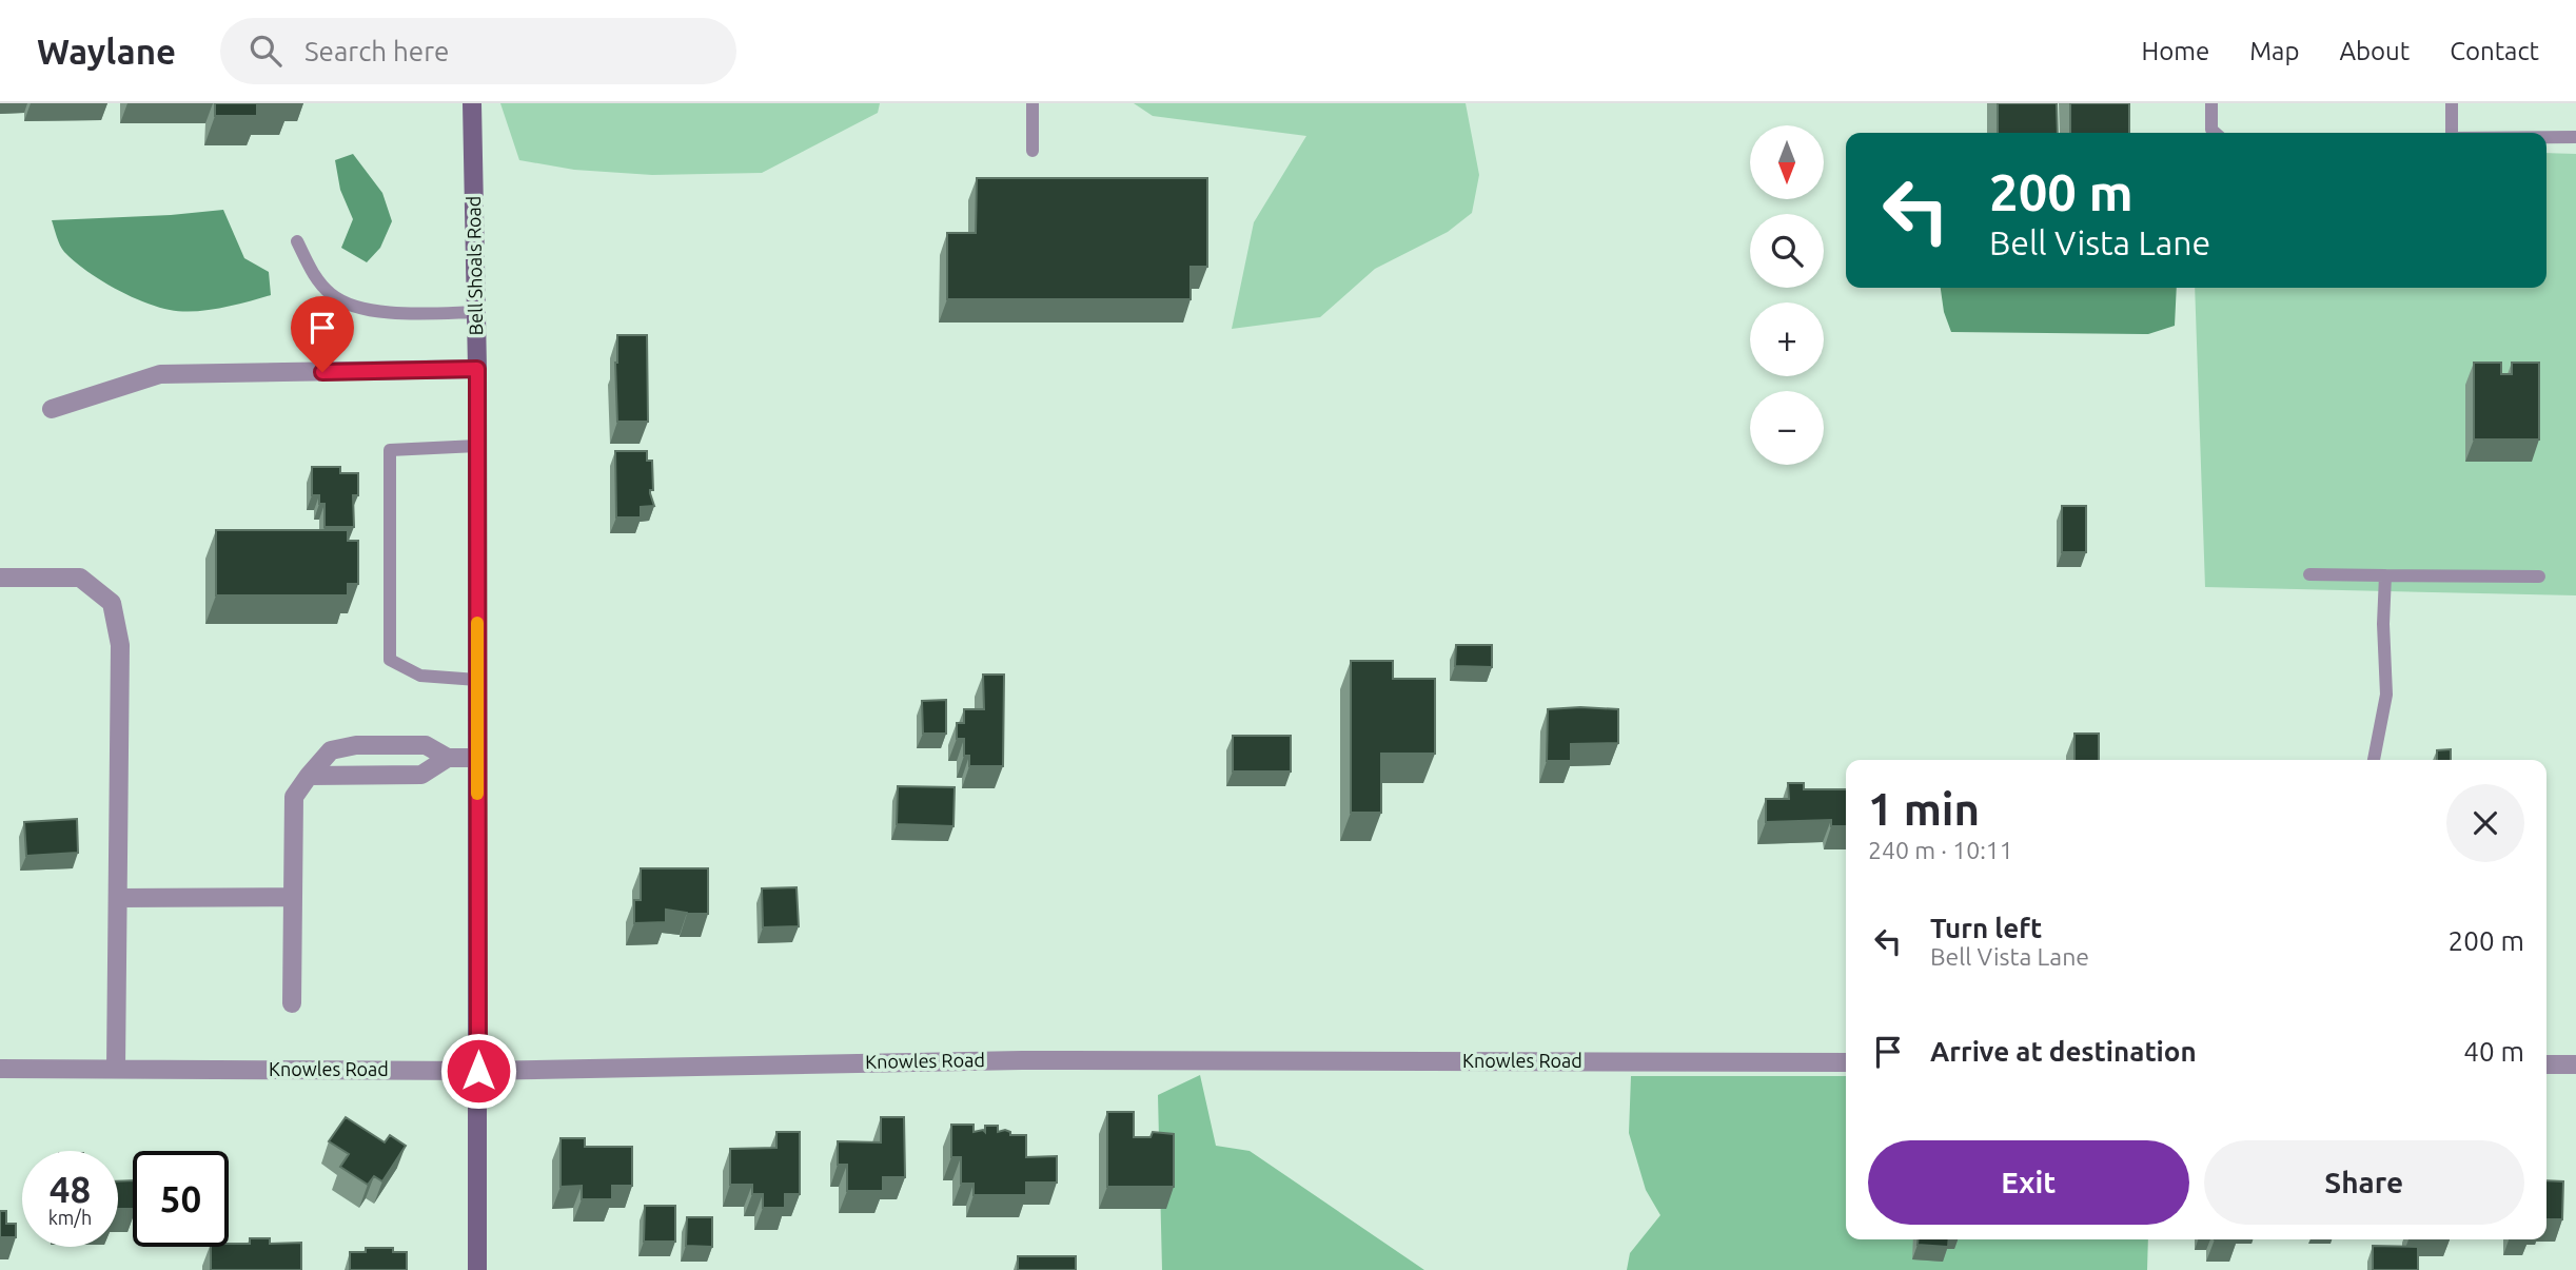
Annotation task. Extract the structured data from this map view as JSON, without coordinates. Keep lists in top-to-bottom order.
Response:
{
  "streets": {
    "main road": ["Bell Shoals Road"],
    "street": ["Knowles Road"]
  },
  "crossings": [
    ["Bell Shoals Road", "Knowles Road"]
  ],
  "north": "bottom",
  "page": {
    "header": "Waylane",
    "search": "Search here",
    "nav": [
      "Home",
      "Map",
      "About",
      "Contact"
    ],
    "map_buttons": ["+", "−"],
    "turn": ["200 m", "Bell Vista Lane"],
    "heading": ["1 min", "240 m · 10:11"],
    "list": [
      {
        "name": "Turn left",
        "note": "Bell Vista Lane",
        "value": "200 m"
      },
      {
        "name": "Arrive at destination",
        "value": "40 m"
      }
    ],
    "buttons": ["Exit", "Share"],
    "speed": "48 km/h",
    "limit": "50"
  }
}
